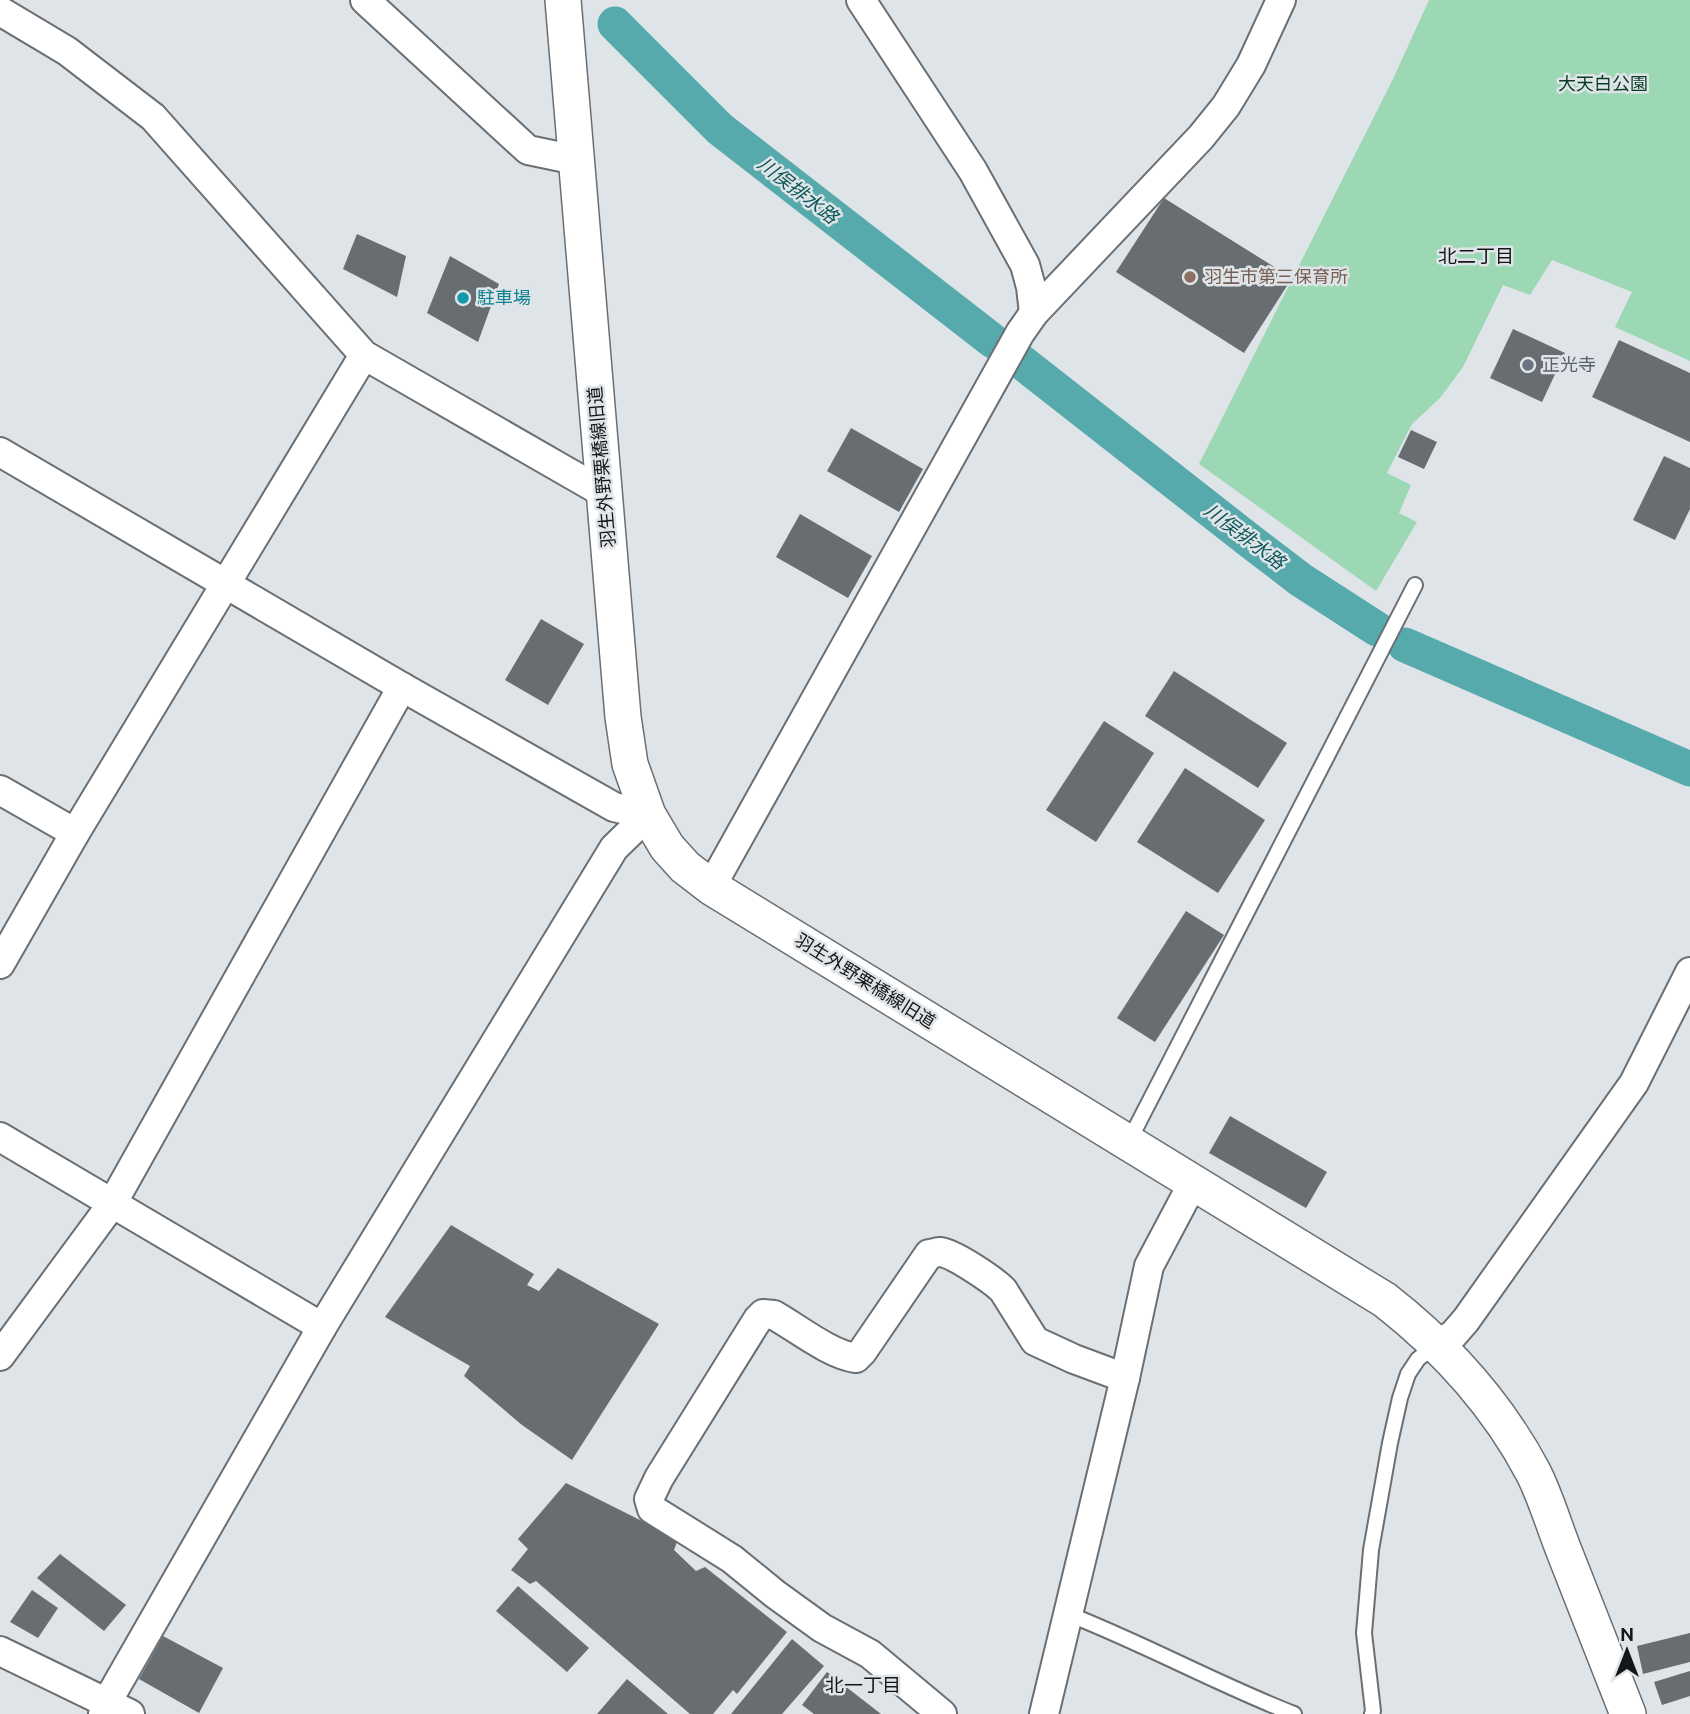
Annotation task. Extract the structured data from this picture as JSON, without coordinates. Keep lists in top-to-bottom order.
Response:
{
  "streets": {
    "street": ["羽生外野栗橋線旧道"]
  },
  "districts": ["北二丁目", "北一丁目"],
  "water": ["川俣排水路"],
  "parks": ["大天白公園"],
  "places": ["羽生市第三保育所", "駐車場", "正光寺"],
  "north": "top"
}
